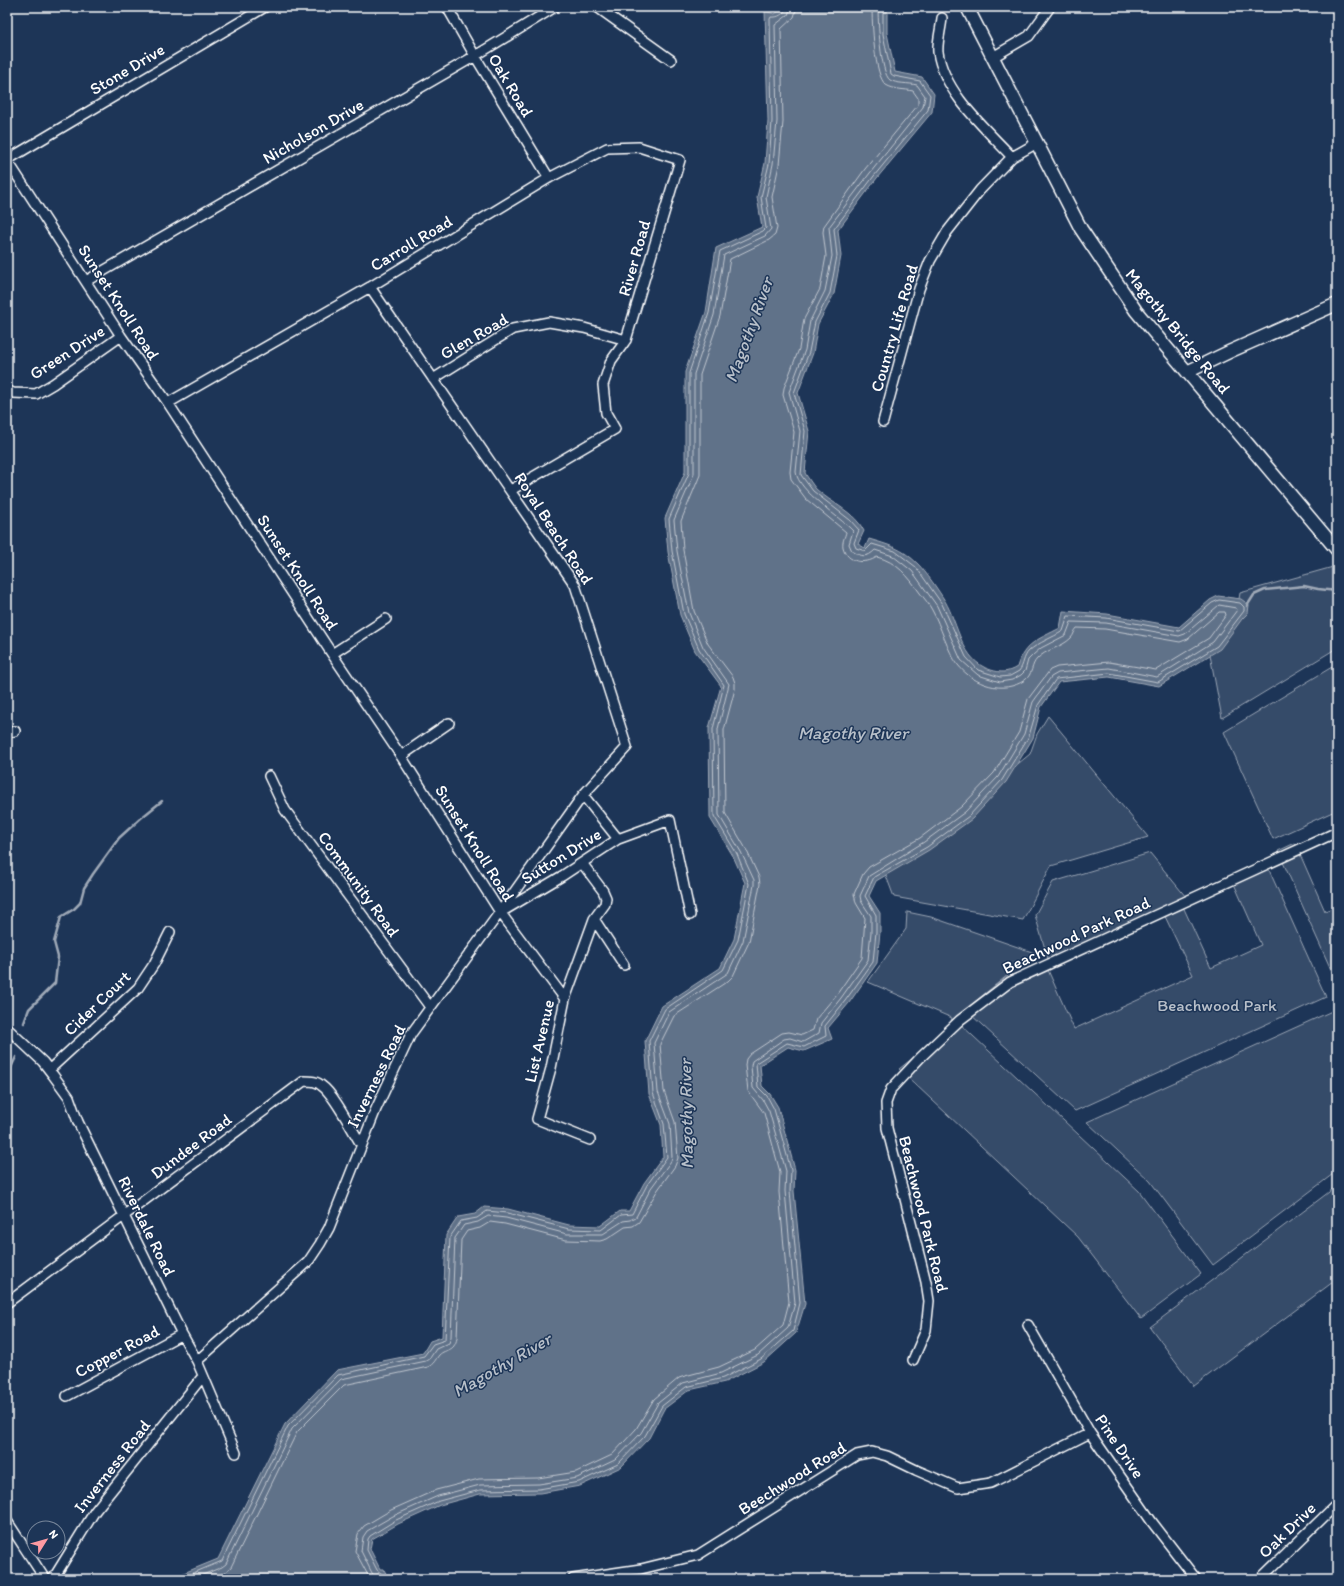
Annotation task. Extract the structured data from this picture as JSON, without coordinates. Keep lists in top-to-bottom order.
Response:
{
  "streets": {
    "main road": ["Magothy Bridge Road"],
    "street": [
      "Stone Drive",
      "Oak Road",
      "Nicholson Drive",
      "Carroll Road",
      "River Road",
      "Sunset Knoll Road",
      "Country Life Road",
      "Glen Road",
      "Green Drive",
      "Royal Beach Road",
      "Sutton Drive",
      "Community Road",
      "Beachwood Park Road",
      "Cider Court",
      "List Avenue",
      "Inverness Road",
      "Dundee Road",
      "Riverdale Road",
      "Copper Road",
      "Pine Drive",
      "Beechwood Road",
      "Oak Drive"
    ]
  },
  "crossings": [
    ["Stone Drive", "Sunset Knoll Road"],
    ["Oak Road", "Nicholson Drive"],
    ["Oak Road", "Carroll Road"],
    ["Nicholson Drive", "Sunset Knoll Road"],
    ["Carroll Road", "River Road"],
    ["Carroll Road", "Sunset Knoll Road"],
    ["Carroll Road", "Royal Beach Road"],
    ["River Road", "Glen Road"],
    ["River Road", "Royal Beach Road"],
    ["Sunset Knoll Road", "Green Drive"],
    ["Sunset Knoll Road", "Sutton Drive"],
    ["Sunset Knoll Road", "List Avenue"],
    ["Sunset Knoll Road", "Inverness Road"],
    ["Country Life Road", "Magothy Bridge Road"],
    ["Glen Road", "Royal Beach Road"],
    ["Royal Beach Road", "Inverness Road"],
    ["Sutton Drive", "List Avenue"],
    ["Sutton Drive", "Inverness Road"],
    ["Community Road", "Inverness Road"],
    ["Cider Court", "Riverdale Road"],
    ["Inverness Road", "Dundee Road"],
    ["Inverness Road", "Riverdale Road"],
    ["Dundee Road", "Riverdale Road"],
    ["Riverdale Road", "Copper Road"],
    ["Pine Drive", "Beechwood Road"]
  ],
  "water": ["Magothy River"],
  "parks": ["Beachwood Park"],
  "north": "top right"
}
